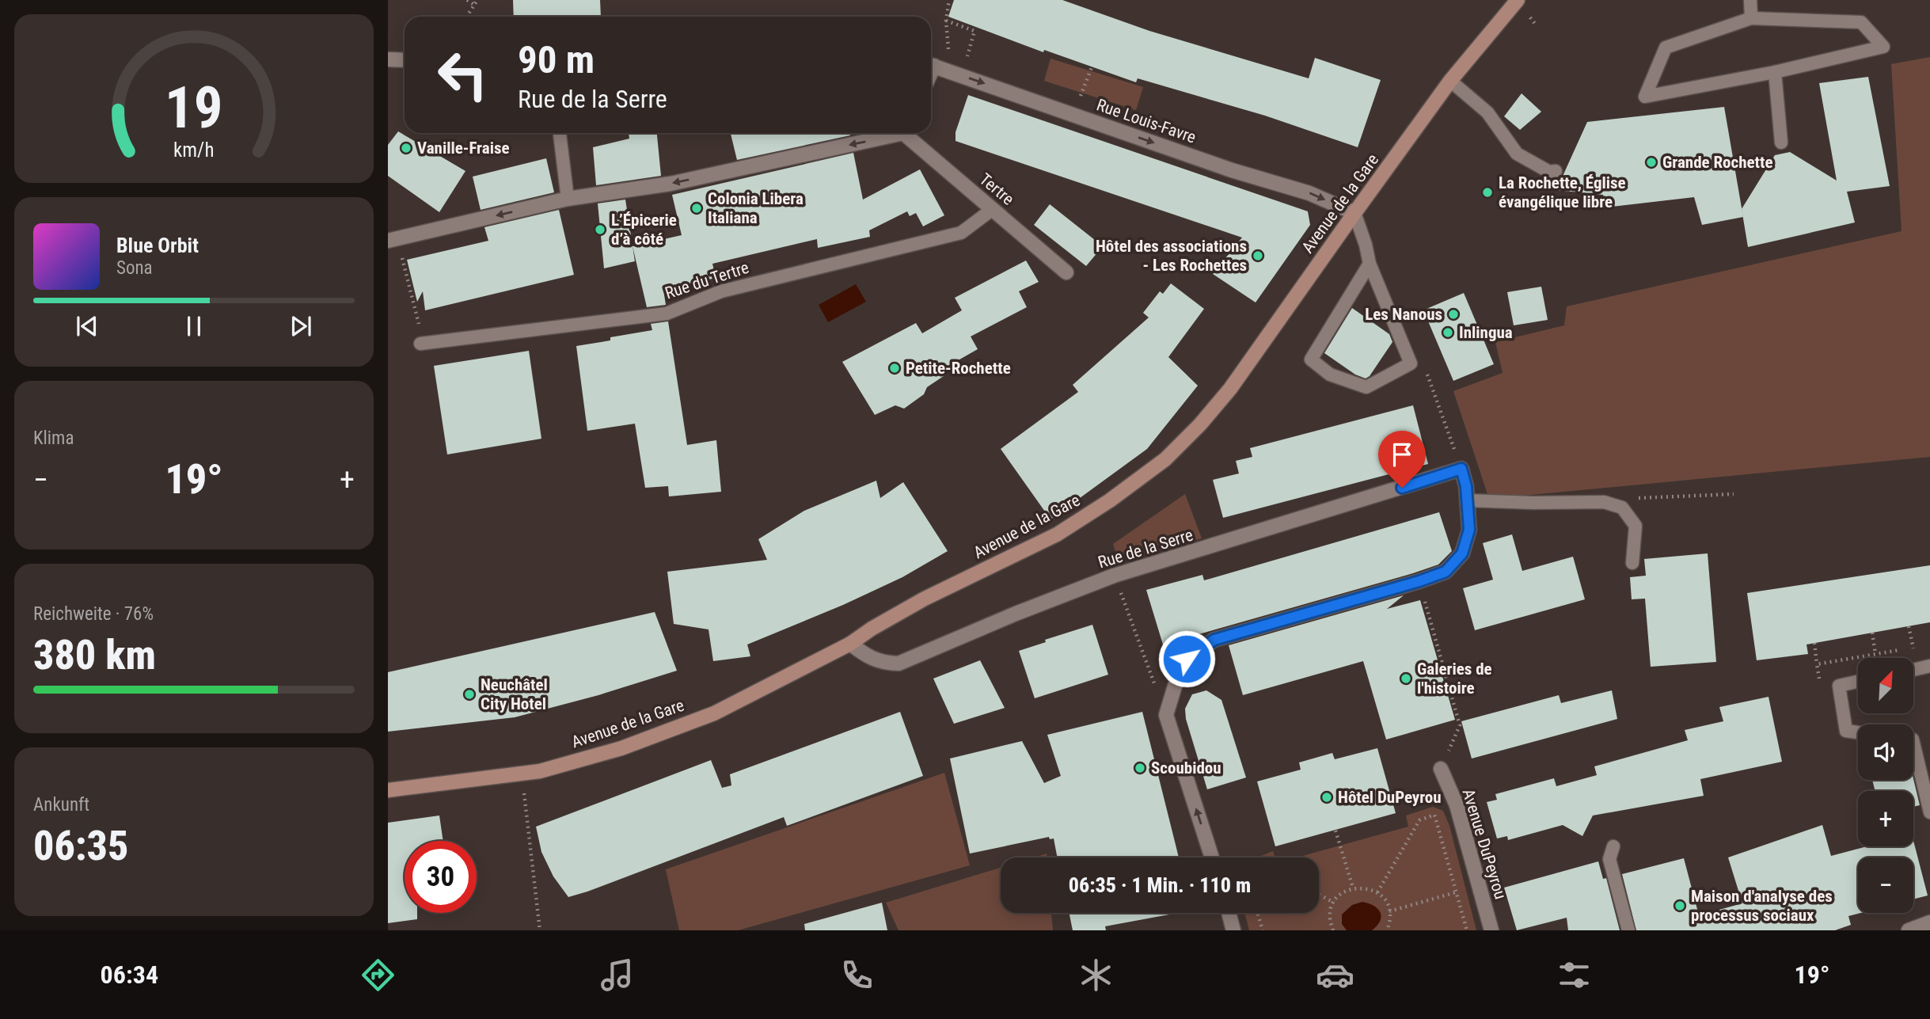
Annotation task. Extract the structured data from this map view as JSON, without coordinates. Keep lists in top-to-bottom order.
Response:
{
  "streets": {
    "main road": ["Avenue de la Gare"],
    "street": [
      "Rue Louis-Favre",
      "Tertre",
      "Rue de la Serre",
      "Avenue DuPeyrou"
    ],
    "lane": ["Rue du Tertre"]
  },
  "crossings": [
    ["Rue Louis-Favre", "Avenue de la Gare"],
    ["Tertre", "Rue du Tertre"],
    ["Avenue de la Gare", "Rue de la Serre"]
  ],
  "one_way": ["Rue Louis-Favre"],
  "places": [
    "Vanille-Fraise",
    "Grande Rochette",
    "La Rochette, Église évangélique libre",
    "Colonia Libera Italiana",
    "L’Épicerie d’à côté",
    "Hôtel des associations - Les Rochettes",
    "Les Nanous",
    "Inlingua",
    "Petite-Rochette",
    "Galeries de l'histoire",
    "Neuchâtel City Hotel",
    "Scoubidou",
    "Hôtel DuPeyrou",
    "Maison d'analyse des processus sociaux"
  ],
  "north": "top right",
  "page": {
    "turn": ["90 m", "Rue de la Serre"],
    "song": ["Blue Orbit", "Sona"],
    "tile": [
      "Klima",
      ["Reichweite · 76%", "380 km"],
      ["Ankunft", "06:35"]
    ],
    "heat": ["−", "19°", "+"],
    "map_buttons": ["+", "−"],
    "limit": "30",
    "trip": "06:35 · 1 Min. · 110 m",
    "tabs": ["06:34", "19°"],
    "gauge": ["19", "km/h"]
  }
}
